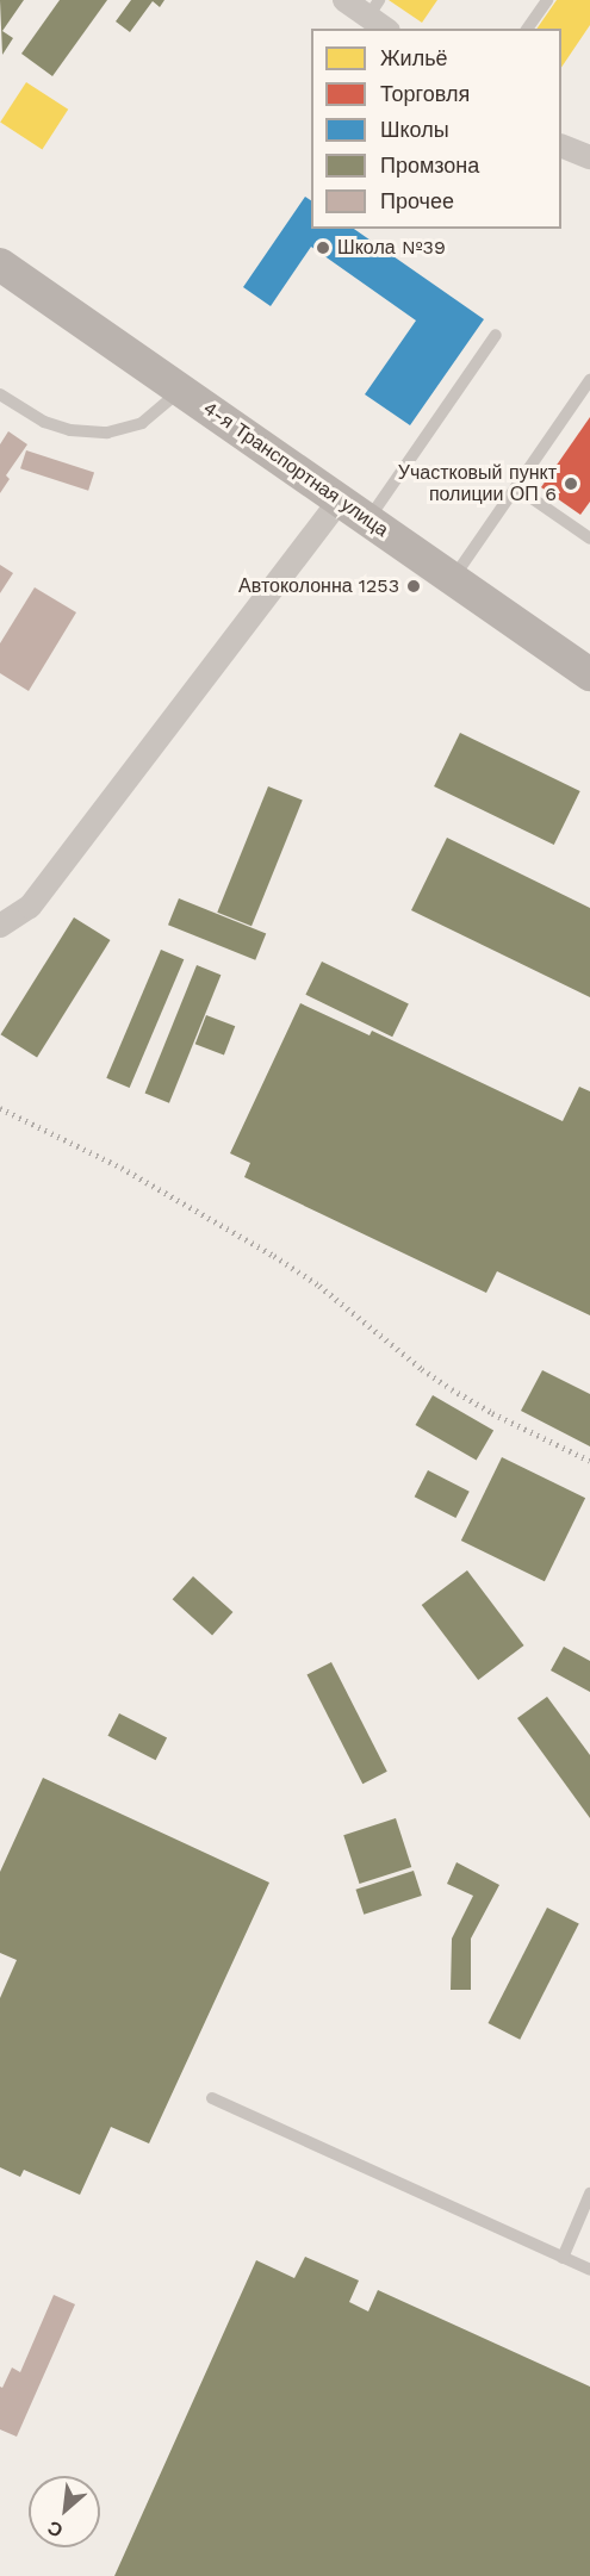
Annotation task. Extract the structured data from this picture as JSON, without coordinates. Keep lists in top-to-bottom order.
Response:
{
  "streets": {
    "main road": ["4-я Транспортная улица"]
  },
  "places": ["Школа №39", "Участковый пункт полиции ОП 6", "Автоколонна 1253"],
  "legend": [
    "Жильё",
    "Торговля",
    "Школы",
    "Промзона",
    "Прочее"
  ],
  "north": "bottom left"
}
